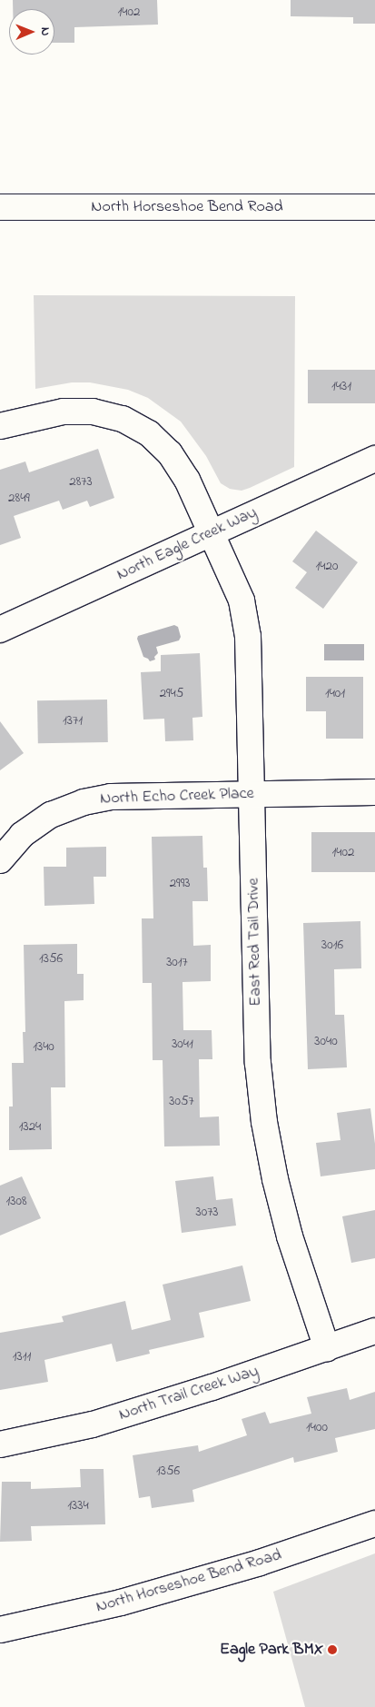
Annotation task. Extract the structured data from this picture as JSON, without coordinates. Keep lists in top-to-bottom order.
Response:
{
  "streets": {
    "main road": [
      "North Horseshoe Bend Road",
      "North Eagle Creek Way",
      "North Echo Creek Place",
      "East Red Tail Drive",
      "North Trail Creek Way"
    ]
  },
  "crossings": [
    ["North Eagle Creek Way", "East Red Tail Drive"],
    ["North Echo Creek Place", "East Red Tail Drive"],
    ["East Red Tail Drive", "North Trail Creek Way"]
  ],
  "places": ["Eagle Park BMX"],
  "house_numbers": [
    "1402",
    "1431",
    "2873",
    "2849",
    "1420",
    "2945",
    "1401",
    "1371",
    "1402",
    "2993",
    "3016",
    "1356",
    "3017",
    "3040",
    "3041",
    "1340",
    "3057",
    "1324",
    "1308",
    "3073",
    "1311",
    "1400",
    "1356",
    "1334"
  ],
  "north": "right"
}
